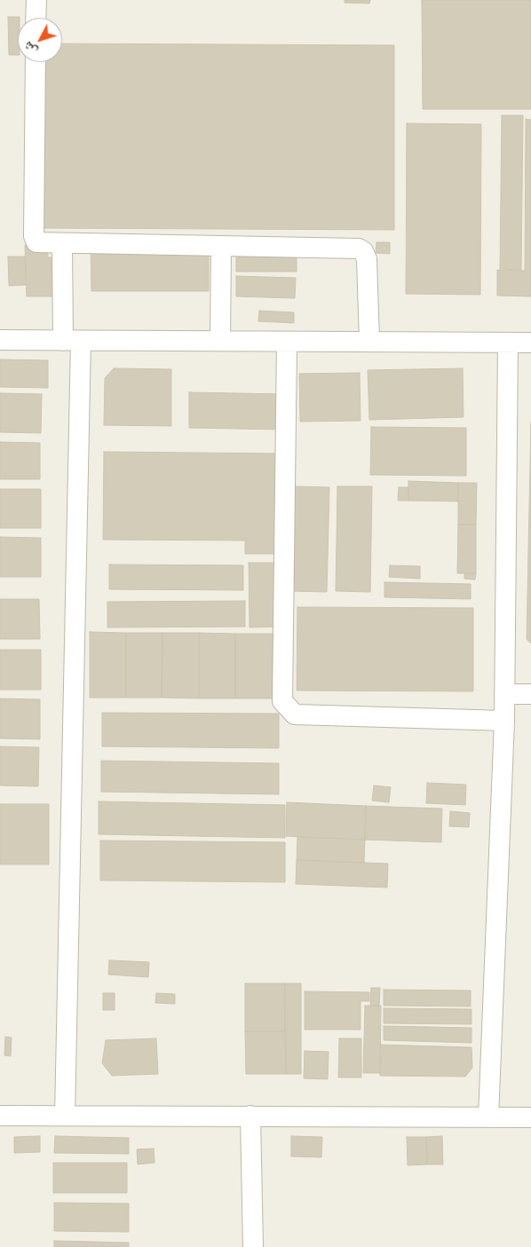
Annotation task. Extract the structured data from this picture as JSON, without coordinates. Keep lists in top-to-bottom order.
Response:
{
  "north": "bottom left"
}
